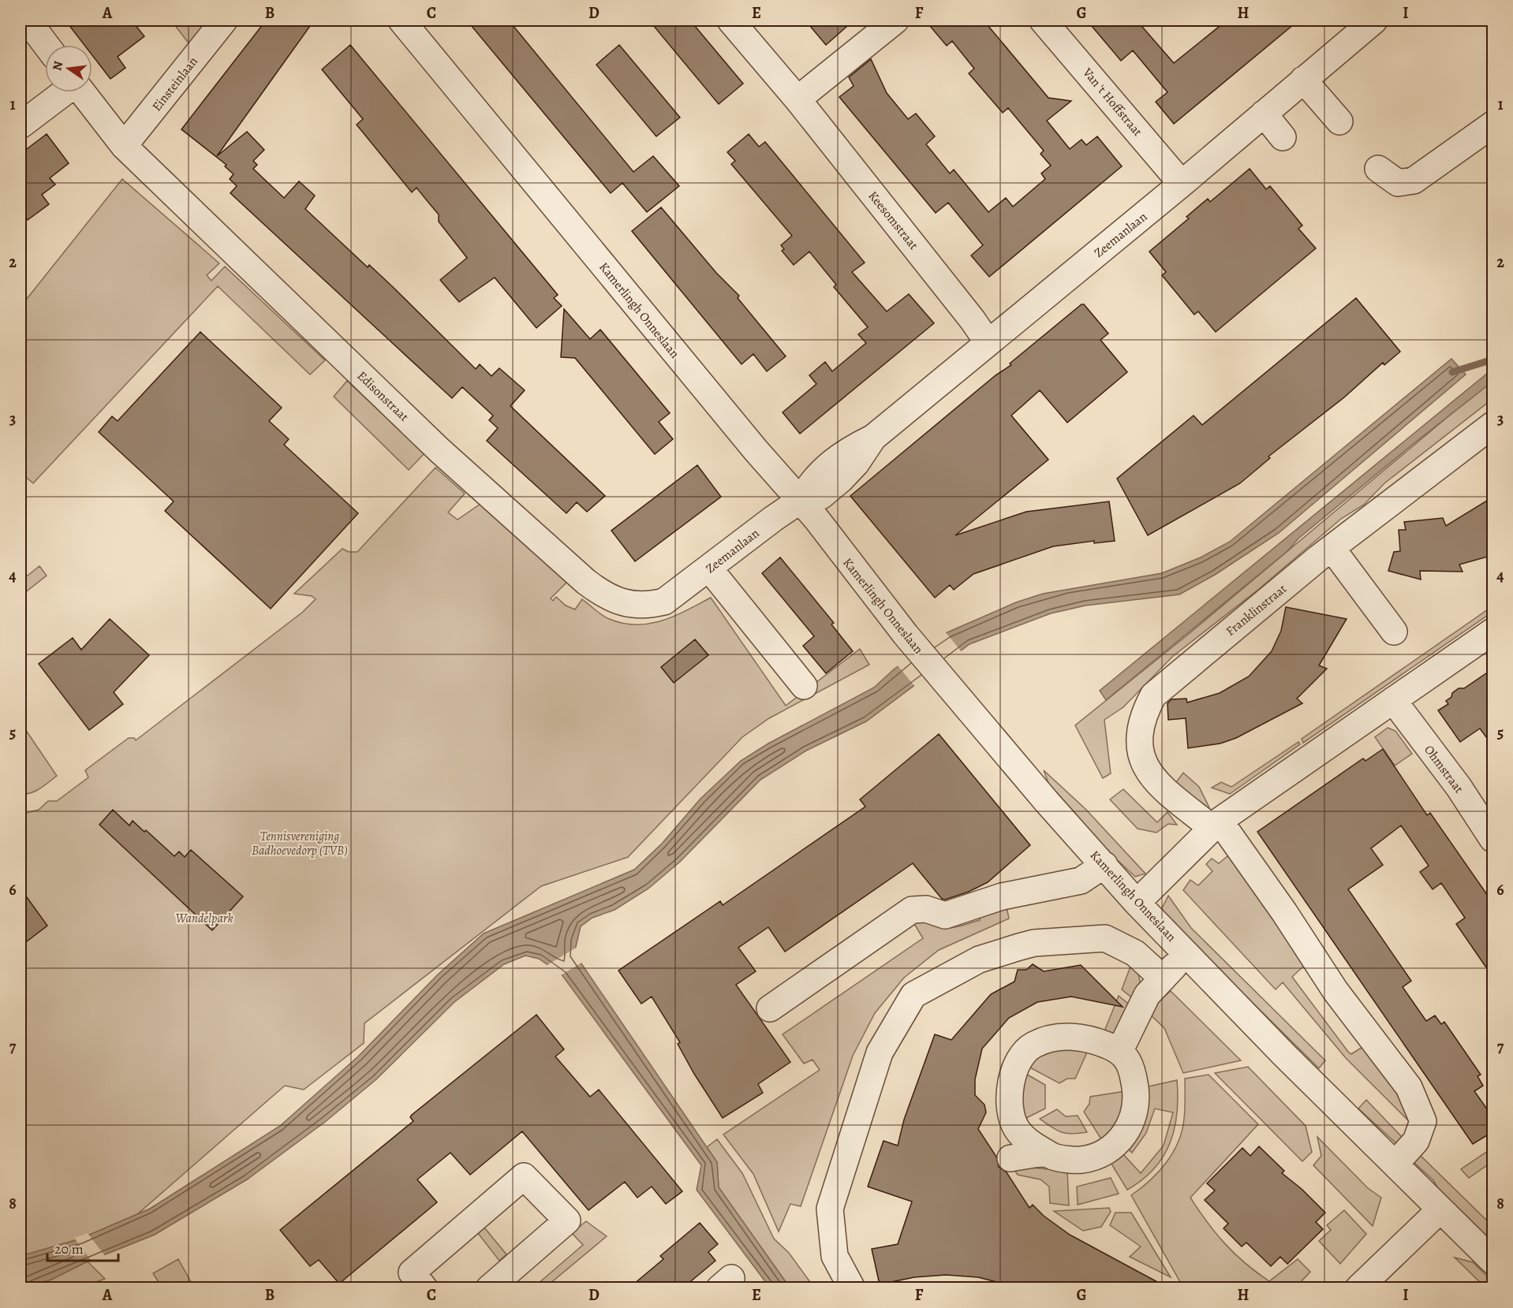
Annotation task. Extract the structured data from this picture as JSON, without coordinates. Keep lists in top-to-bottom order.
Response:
{
  "streets": {
    "street": [
      "Einsteinlaan",
      "Van 't Hoffstraat",
      "Keesomstraat",
      "Zeemanlaan",
      "Kamerlingh Onneslaan",
      "Edisonstraat",
      "Franklinstraat",
      "Ohmstraat"
    ]
  },
  "crossings": [
    ["Einsteinlaan", "Edisonstraat"],
    ["Van 't Hoffstraat", "Zeemanlaan"],
    ["Keesomstraat", "Zeemanlaan"],
    ["Zeemanlaan", "Kamerlingh Onneslaan"],
    ["Zeemanlaan", "Edisonstraat"]
  ],
  "parks": ["Tennisvereniging Badhoevedorp (TVB)", "Wandelpark"],
  "scale_bar": "20 m",
  "north": "left",
  "grid": {
    "columns": [
      "A",
      "B",
      "C",
      "D",
      "E",
      "F",
      "G",
      "H",
      "I"
    ],
    "rows": [
      "1",
      "2",
      "3",
      "4",
      "5",
      "6",
      "7",
      "8"
    ]
  }
}
